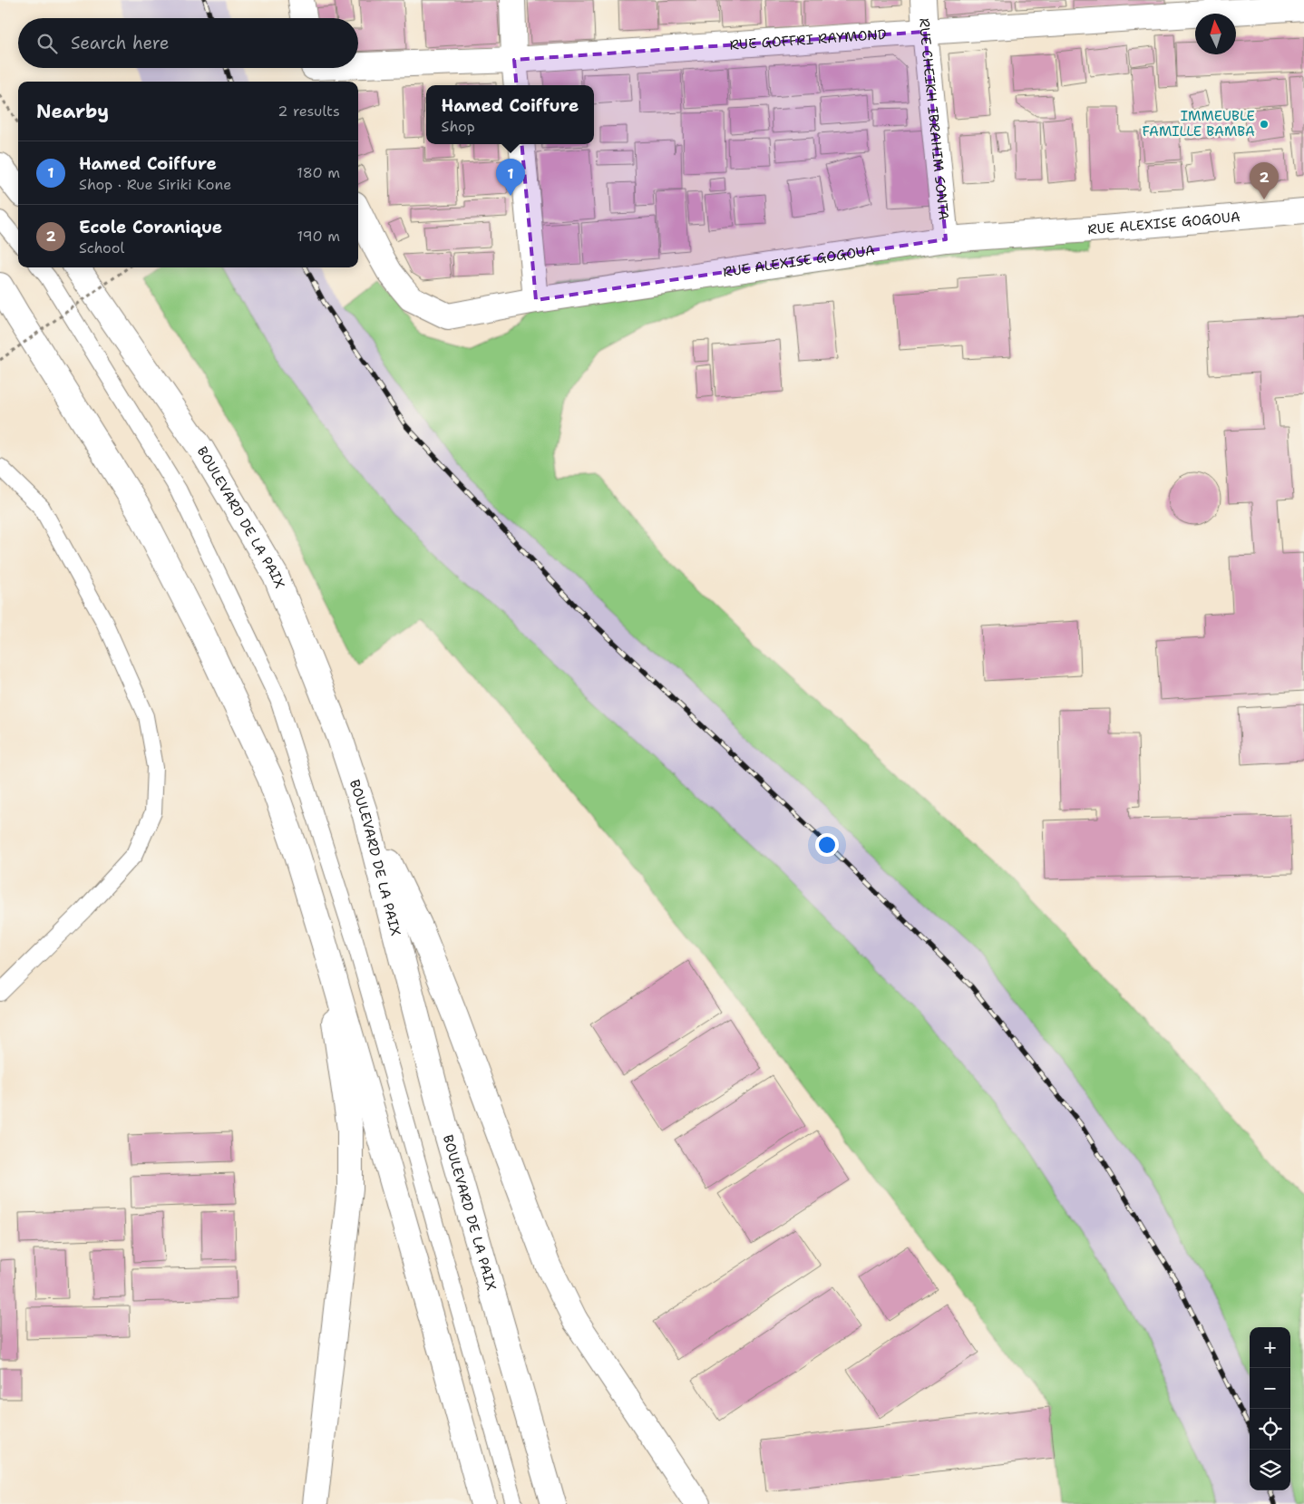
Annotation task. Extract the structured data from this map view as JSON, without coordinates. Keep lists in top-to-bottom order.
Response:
{
  "streets": {
    "main road": [
      "RUE GOFFRI RAYMOND",
      "RUE CHEIKH IBRAHIM SONTA",
      "RUE ALEXISE GOGOUA",
      "BOULEVARD DE LA PAIX"
    ]
  },
  "crossings": [
    ["RUE GOFFRI RAYMOND", "RUE CHEIKH IBRAHIM SONTA"],
    ["RUE CHEIKH IBRAHIM SONTA", "RUE ALEXISE GOGOUA"]
  ],
  "places": ["IMMEUBLE FAMILLE BAMBA"],
  "north": "top",
  "page": {
    "search": "Search here",
    "heading": ["Nearby", "2 results"],
    "popup": ["Hamed Coiffure", "Shop"],
    "list": [
      {
        "mark": "1",
        "name": "Hamed Coiffure",
        "note": "Shop · Rue Siriki Kone",
        "value": "180 m"
      },
      {
        "mark": "2",
        "name": "Ecole Coranique",
        "note": "School",
        "value": "190 m"
      }
    ],
    "pins": ["1", "2"],
    "map_buttons": ["+", "−"]
  }
}
